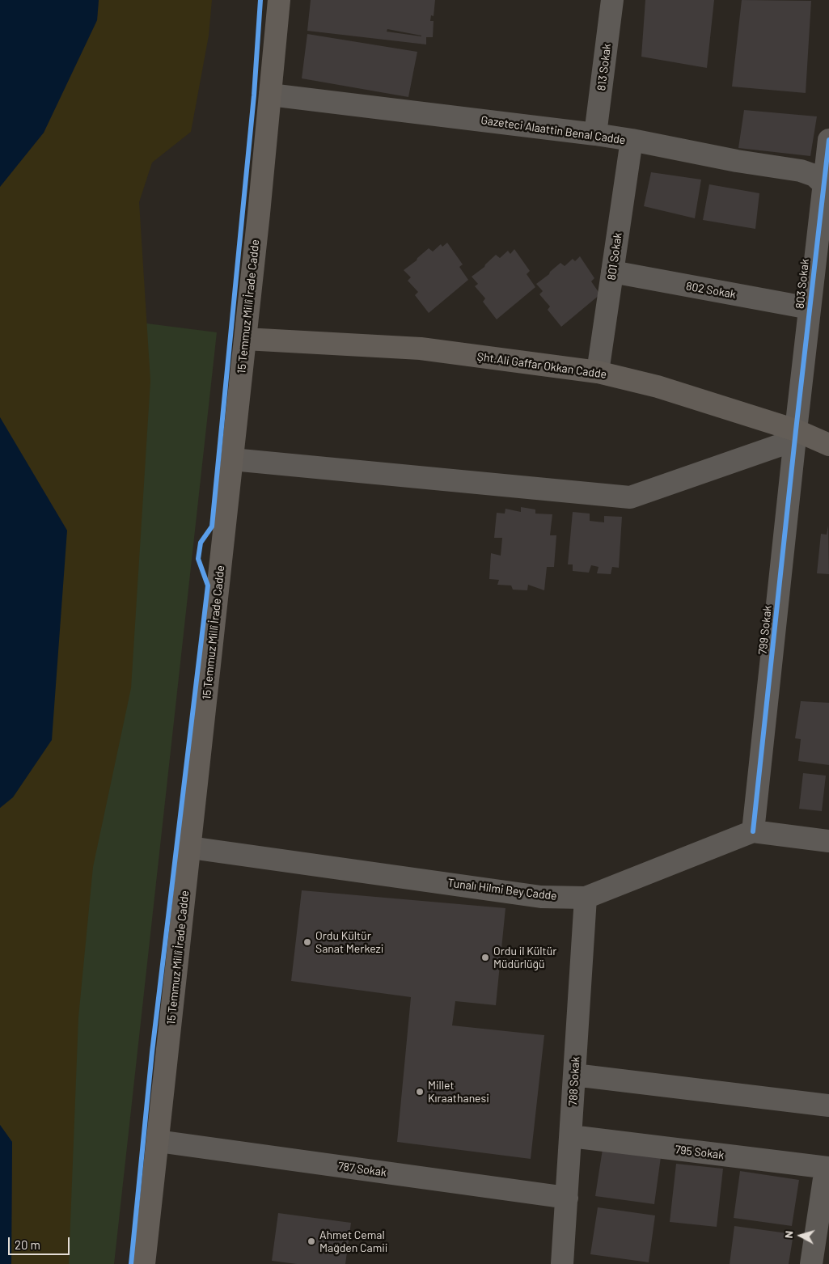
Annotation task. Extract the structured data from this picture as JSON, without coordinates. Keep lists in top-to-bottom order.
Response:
{
  "streets": {
    "main road": ["15 Temmuz Millî İrade Cadde", "Şht.Ali Gaffar Okkan Cadde"],
    "street": [
      "813 Sokak",
      "Gazeteci Alaattin Benal Cadde",
      "801 Sokak",
      "803 Sokak",
      "802 Sokak",
      "799 Sokak",
      "Tunalı Hilmi Bey Cadde",
      "788 Sokak",
      "795 Sokak",
      "787 Sokak"
    ]
  },
  "crossings": [
    ["813 Sokak", "Gazeteci Alaattin Benal Cadde"],
    ["Gazeteci Alaattin Benal Cadde", "801 Sokak"],
    ["Gazeteci Alaattin Benal Cadde", "803 Sokak"],
    ["Gazeteci Alaattin Benal Cadde", "15 Temmuz Millî İrade Cadde"],
    ["801 Sokak", "802 Sokak"],
    ["801 Sokak", "Şht.Ali Gaffar Okkan Cadde"],
    ["803 Sokak", "802 Sokak"],
    ["803 Sokak", "Şht.Ali Gaffar Okkan Cadde"],
    ["803 Sokak", "799 Sokak"],
    ["15 Temmuz Millî İrade Cadde", "Şht.Ali Gaffar Okkan Cadde"],
    ["15 Temmuz Millî İrade Cadde", "Tunalı Hilmi Bey Cadde"],
    ["15 Temmuz Millî İrade Cadde", "787 Sokak"],
    ["Şht.Ali Gaffar Okkan Cadde", "799 Sokak"],
    ["799 Sokak", "Tunalı Hilmi Bey Cadde"],
    ["Tunalı Hilmi Bey Cadde", "788 Sokak"],
    ["788 Sokak", "795 Sokak"],
    ["788 Sokak", "787 Sokak"]
  ],
  "places": [
    "Ordu Kültür Sanat Merkezi",
    "Ordu il Kültür Müdürlüğü",
    "Millet Kıraathanesi",
    "Ahmet Cemal Mağden Camii"
  ],
  "scale_bar": "20 m",
  "north": "left"
}
